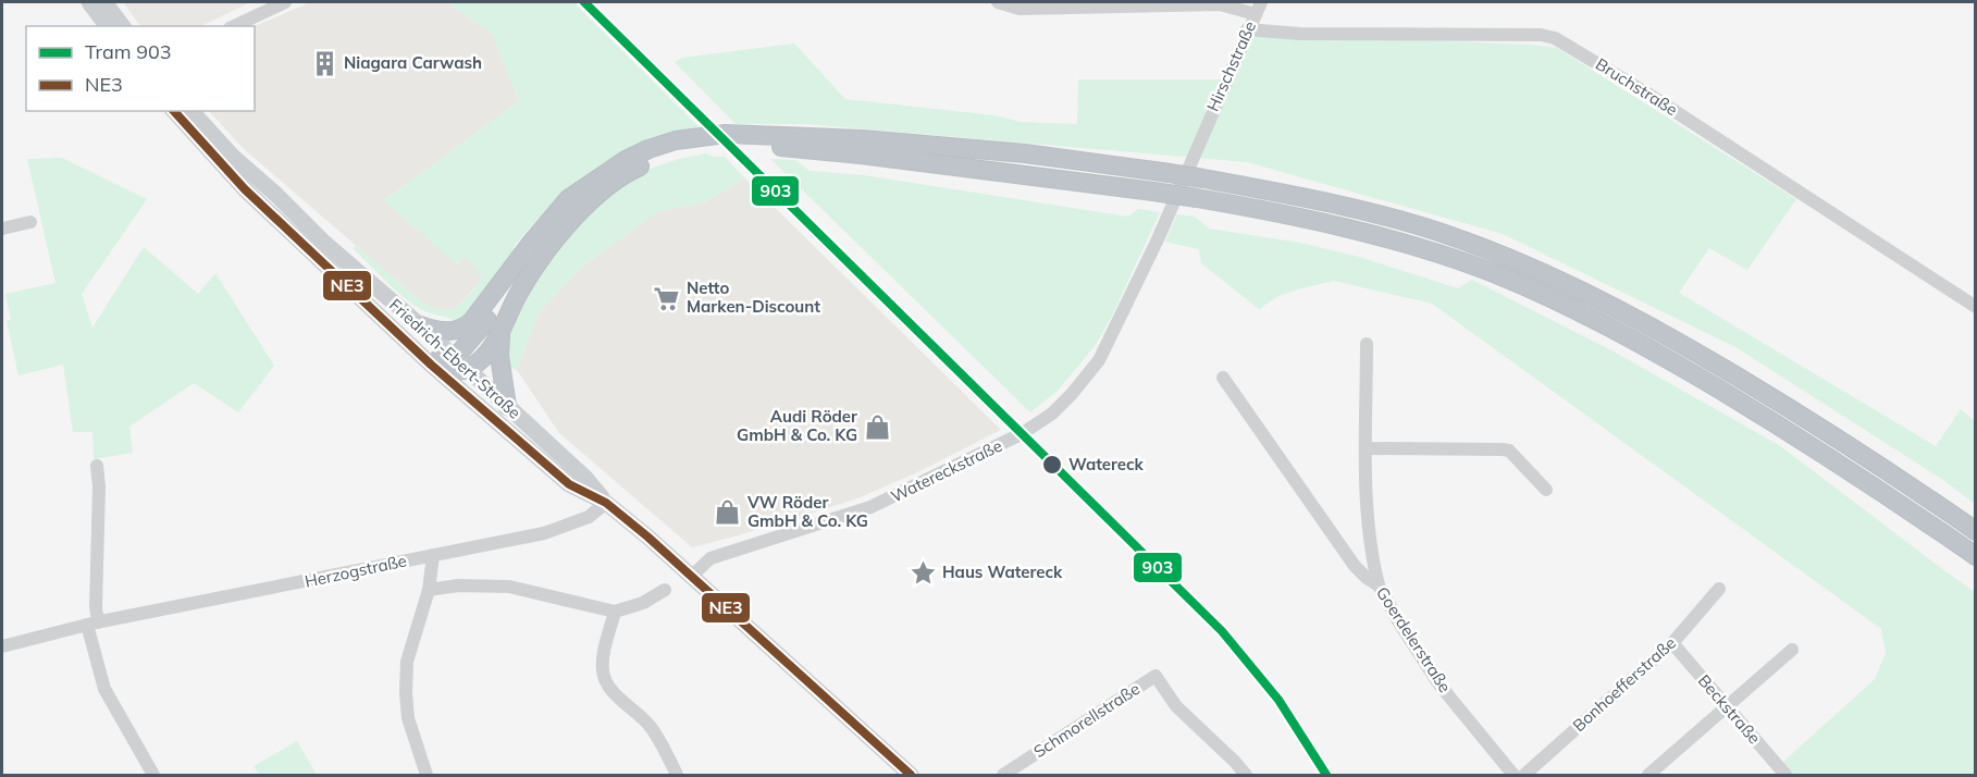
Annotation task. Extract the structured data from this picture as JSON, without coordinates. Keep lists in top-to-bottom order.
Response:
{
  "streets": {
    "main road": ["Friedrich-Ebert-Straße"],
    "street": [
      "Hirschstraße",
      "Bruchstraße",
      "Watereckstraße",
      "Herzogstraße",
      "Goerdelerstraße",
      "Bonhoefferstraße",
      "Beckstraße",
      "Schmorellstraße"
    ]
  },
  "crossings": [
    ["Hirschstraße", "Bruchstraße"],
    ["Hirschstraße", "Watereckstraße"],
    ["Friedrich-Ebert-Straße", "Watereckstraße"],
    ["Friedrich-Ebert-Straße", "Herzogstraße"],
    ["Bonhoefferstraße", "Beckstraße"]
  ],
  "places": {
    "building": ["Niagara Carwash"],
    "supermarket": ["Netto Marken-Discount"],
    "shop": ["Audi Röder GmbH & Co. KG", "VW Röder GmbH & Co. KG"],
    "other": ["Watereck"],
    "place": ["Haus Watereck"]
  },
  "lines": ["tram line 903", "transit line NE3"],
  "legend": ["Tram 903", "NE3"]
}
